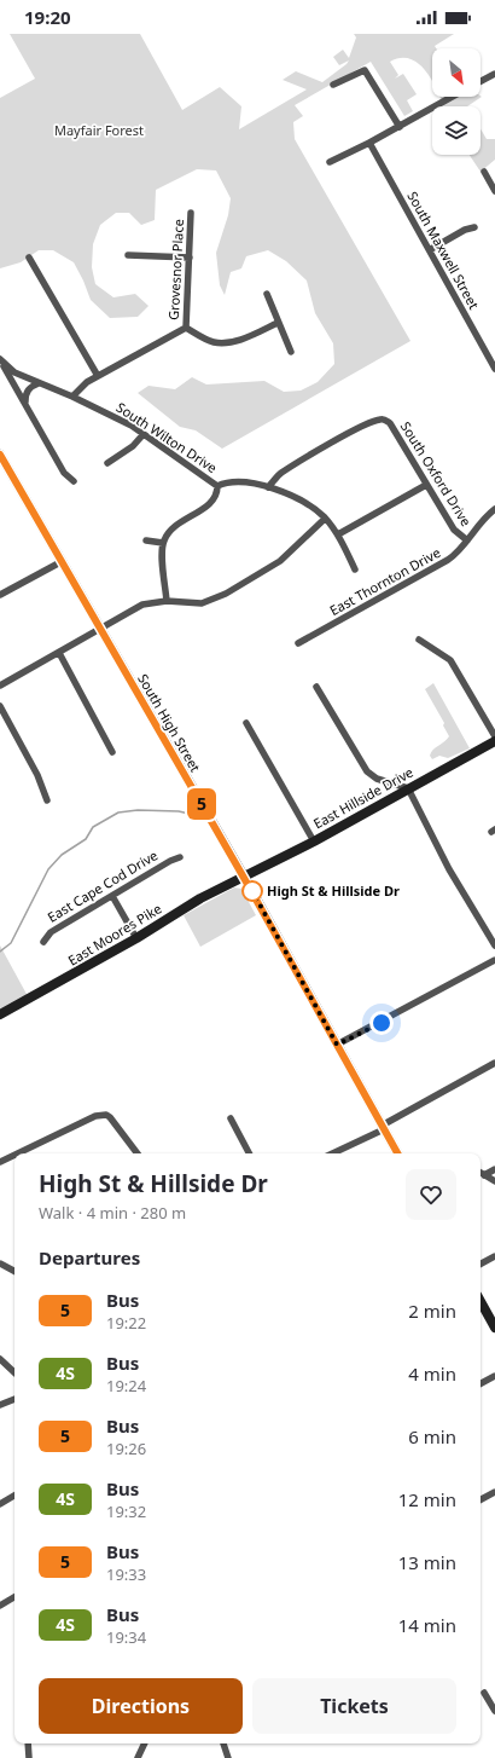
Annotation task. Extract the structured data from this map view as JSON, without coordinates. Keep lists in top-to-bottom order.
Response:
{
  "streets": {
    "street": [
      "South Maxwell Street",
      "Grovesnor Place",
      "South Wilton Drive",
      "South Oxford Drive",
      "East Thornton Drive",
      "South High Street",
      "East Hillside Drive",
      "East Cape Cod Drive",
      "East Moores Pike"
    ]
  },
  "crossings": [
    ["South Wilton Drive", "South Oxford Drive"],
    ["South Oxford Drive", "East Thornton Drive"],
    ["South High Street", "East Hillside Drive"],
    ["South High Street", "East Moores Pike"],
    ["East Hillside Drive", "East Moores Pike"]
  ],
  "parks": ["Mayfair Forest"],
  "places": ["High St & Hillside Dr"],
  "lines": ["bus line 5"],
  "north": "bottom right",
  "page": {
    "status": "19:20",
    "on_map": "5",
    "heading": [
      ["High St & Hillside Dr", "Walk · 4 min · 280 m"],
      "Departures"
    ],
    "list": [
      {
        "mark": "5",
        "name": "Bus",
        "note": "19:22",
        "value": "2 min"
      },
      {
        "mark": "4S",
        "name": "Bus",
        "note": "19:24",
        "value": "4 min"
      },
      {
        "mark": "5",
        "name": "Bus",
        "note": "19:26",
        "value": "6 min"
      },
      {
        "mark": "4S",
        "name": "Bus",
        "note": "19:32",
        "value": "12 min"
      },
      {
        "mark": "5",
        "name": "Bus",
        "note": "19:33",
        "value": "13 min"
      },
      {
        "mark": "4S",
        "name": "Bus",
        "note": "19:34",
        "value": "14 min"
      }
    ],
    "buttons": ["Directions", "Tickets"]
  }
}
